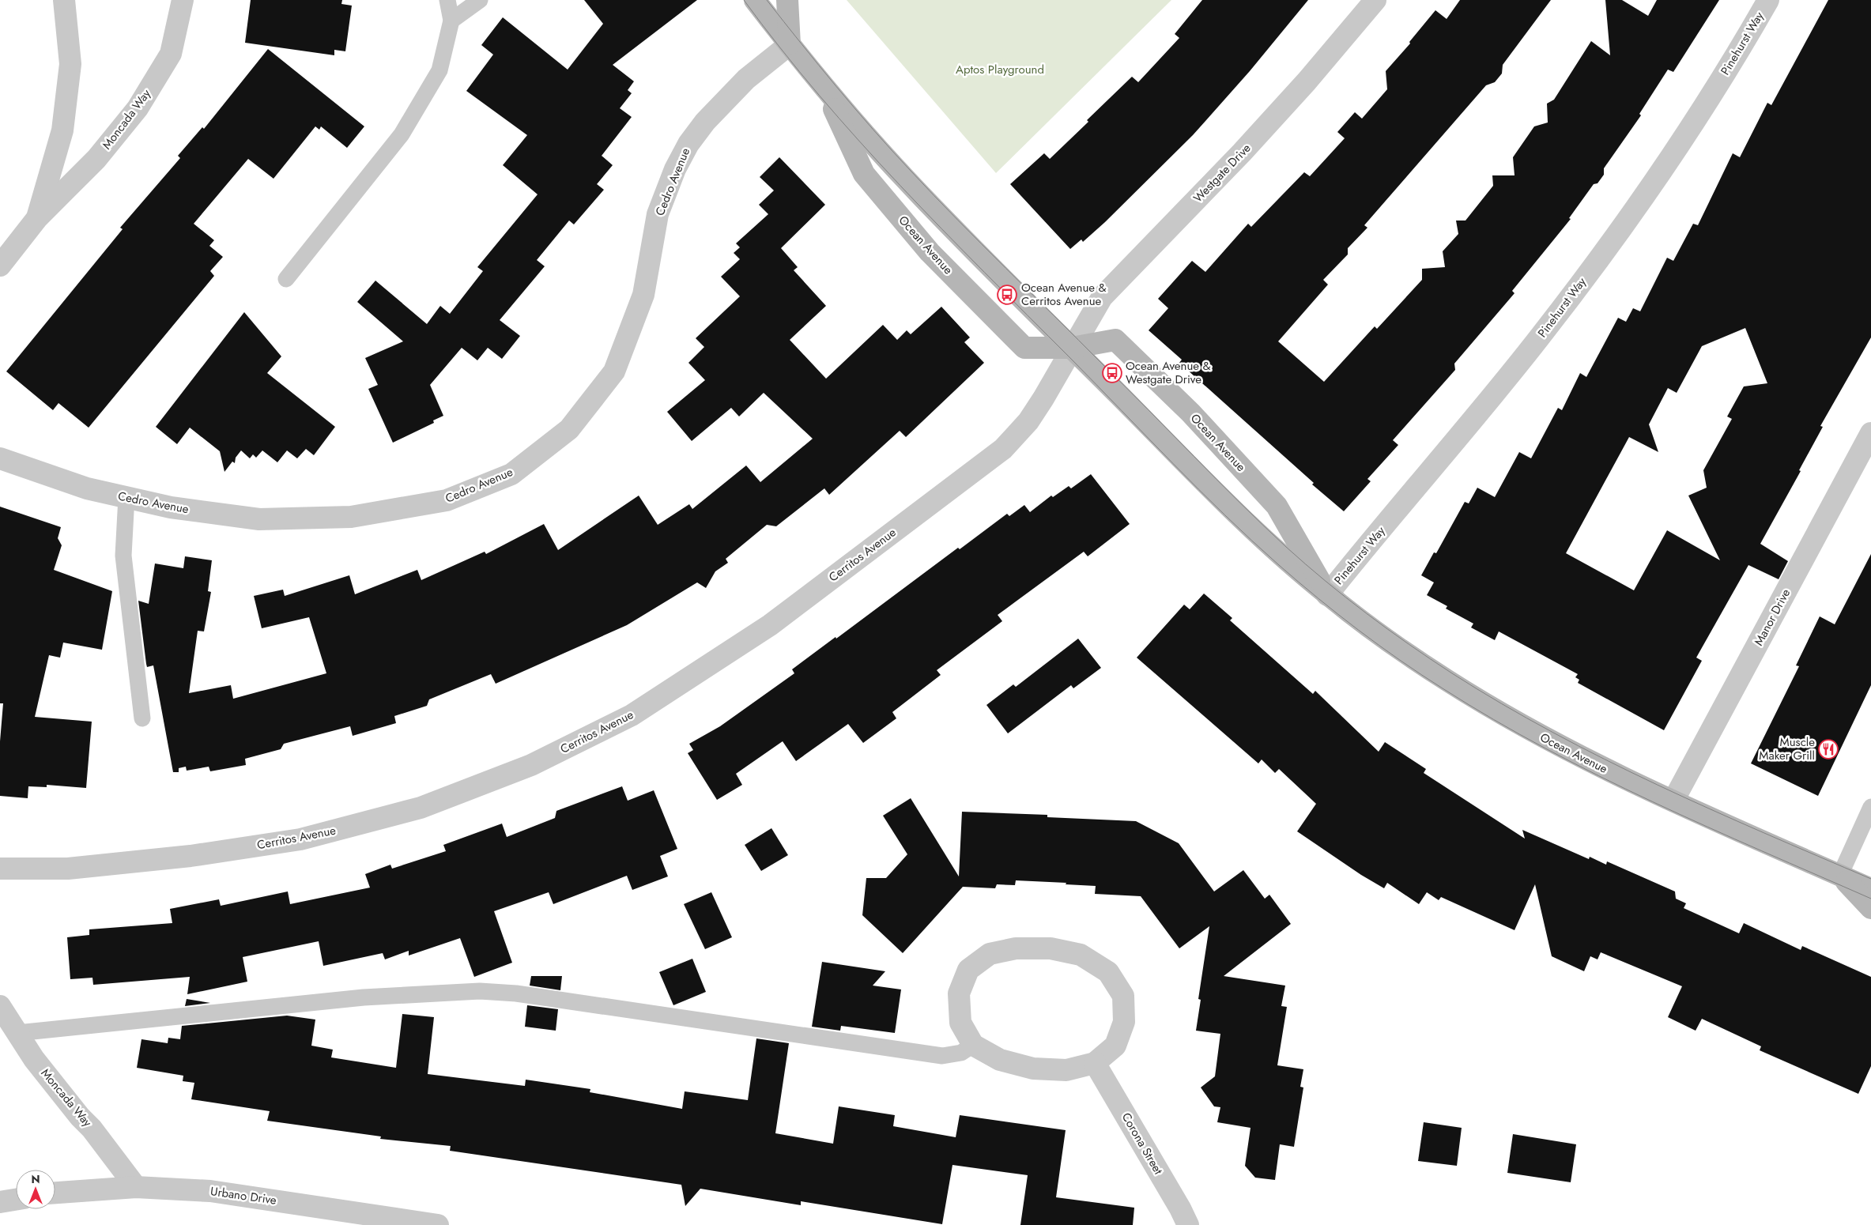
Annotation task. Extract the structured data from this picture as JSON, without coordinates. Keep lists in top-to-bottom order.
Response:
{
  "streets": {
    "main road": ["Ocean Avenue"],
    "street": [
      "Pinehurst Way",
      "Moncada Way",
      "Westgate Drive",
      "Cedro Avenue",
      "Cerritos Avenue",
      "Manor Drive",
      "Corona Street",
      "Urbano Drive"
    ]
  },
  "crossings": [
    ["Pinehurst Way", "Ocean Avenue"],
    ["Moncada Way", "Urbano Drive"],
    ["Westgate Drive", "Ocean Avenue"],
    ["Westgate Drive", "Cerritos Avenue"],
    ["Cedro Avenue", "Ocean Avenue"],
    ["Ocean Avenue", "Cerritos Avenue"],
    ["Ocean Avenue", "Manor Drive"]
  ],
  "parks": ["Aptos Playground"],
  "places": {
    "bus stop": ["Ocean Avenue & Cerritos Avenue", "Ocean Avenue & Westgate Drive"],
    "restaurant": ["Muscle Maker Grill"]
  },
  "north": "top"
}
